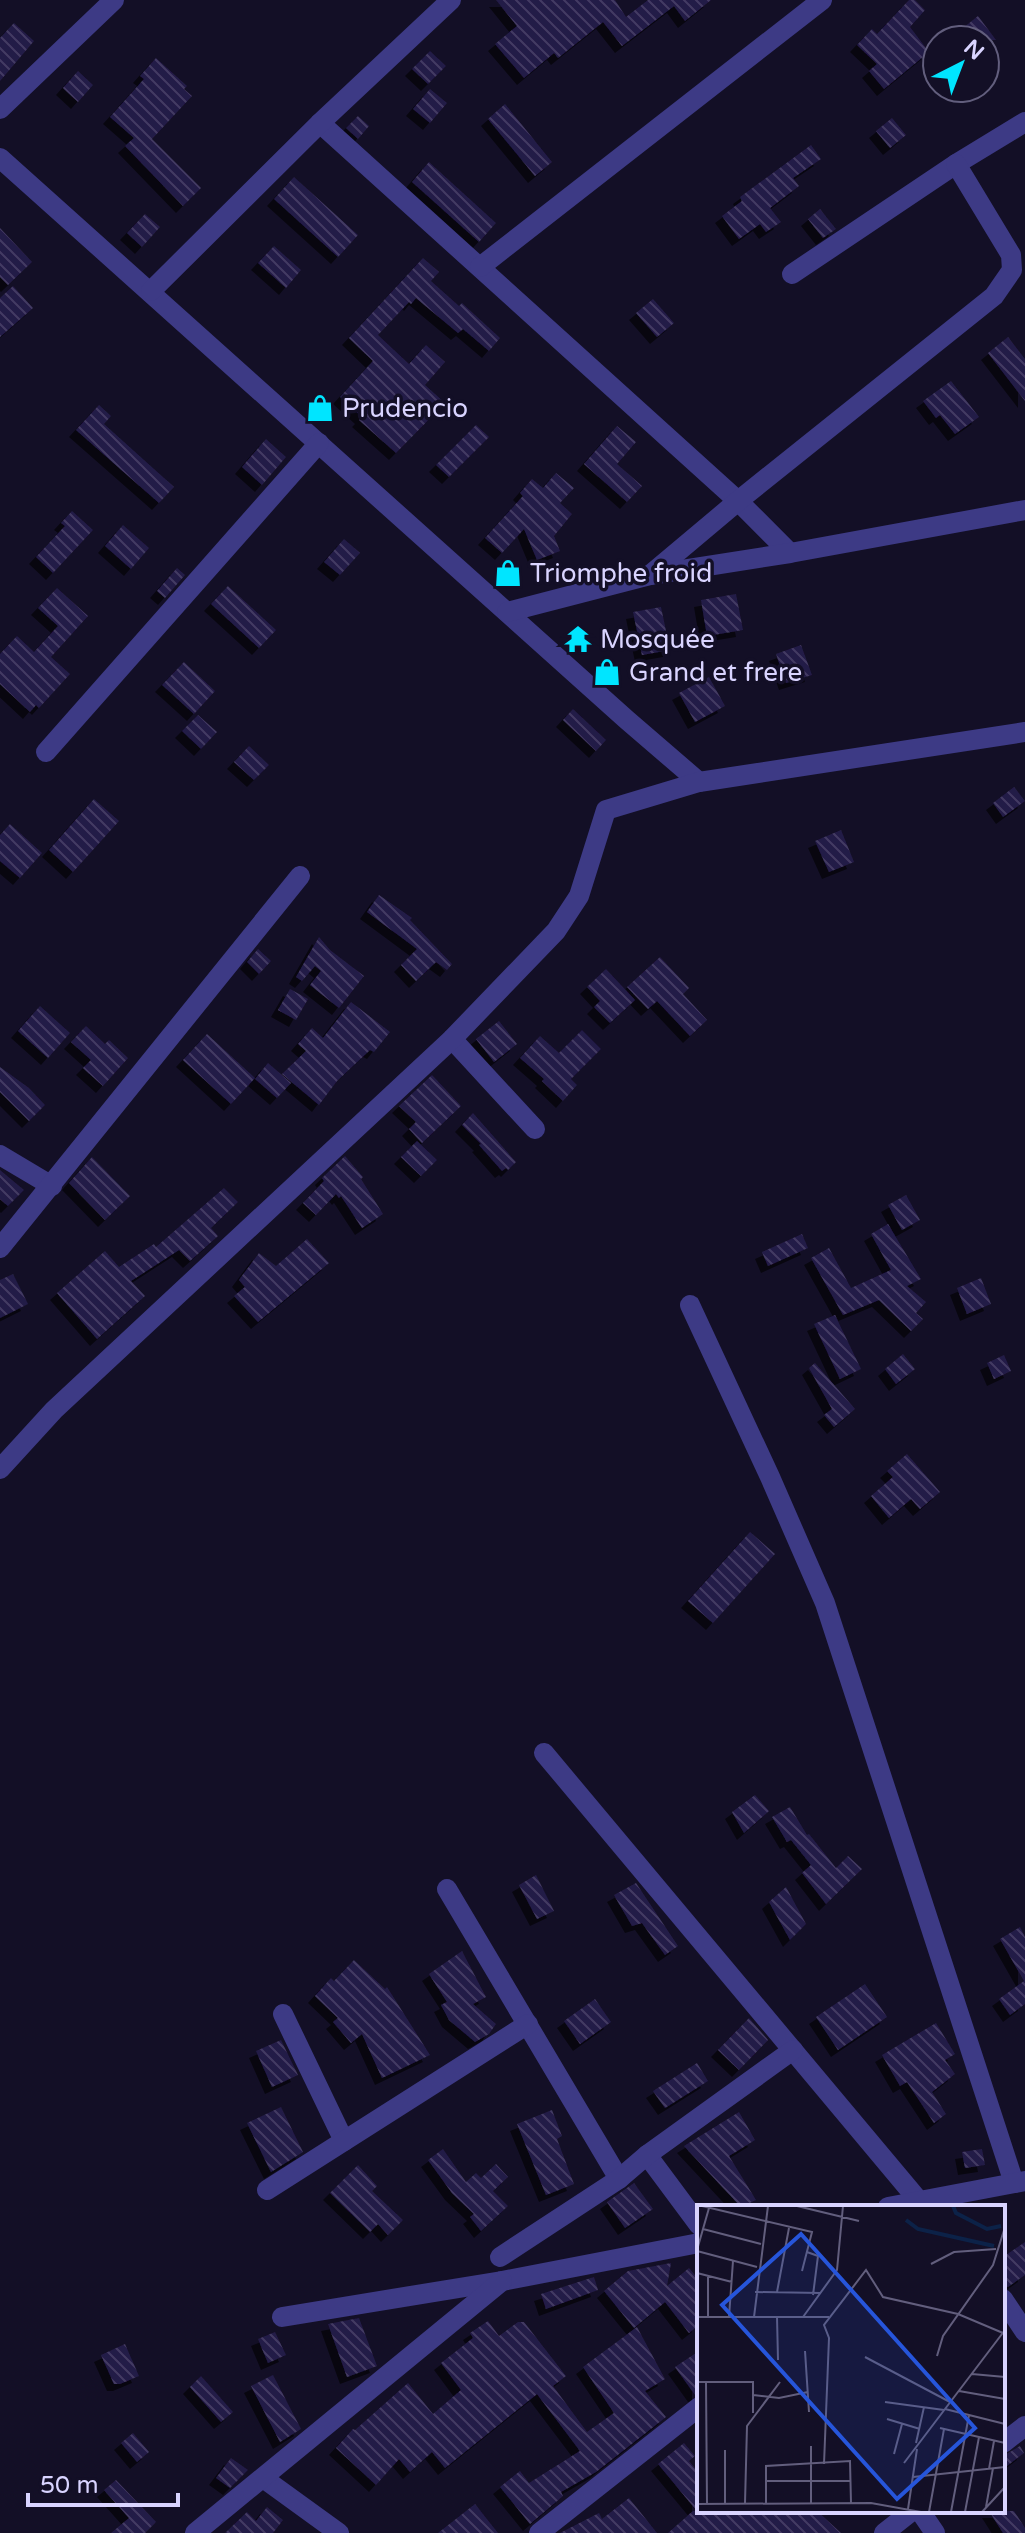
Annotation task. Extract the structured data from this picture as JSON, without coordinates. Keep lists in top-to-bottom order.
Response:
{
  "places": {
    "shop": ["Prudencio", "Triomphe froid", "Grand et frere"],
    "temple": ["Mosquée"]
  },
  "scale_bar": "50 m",
  "north": "top right"
}
